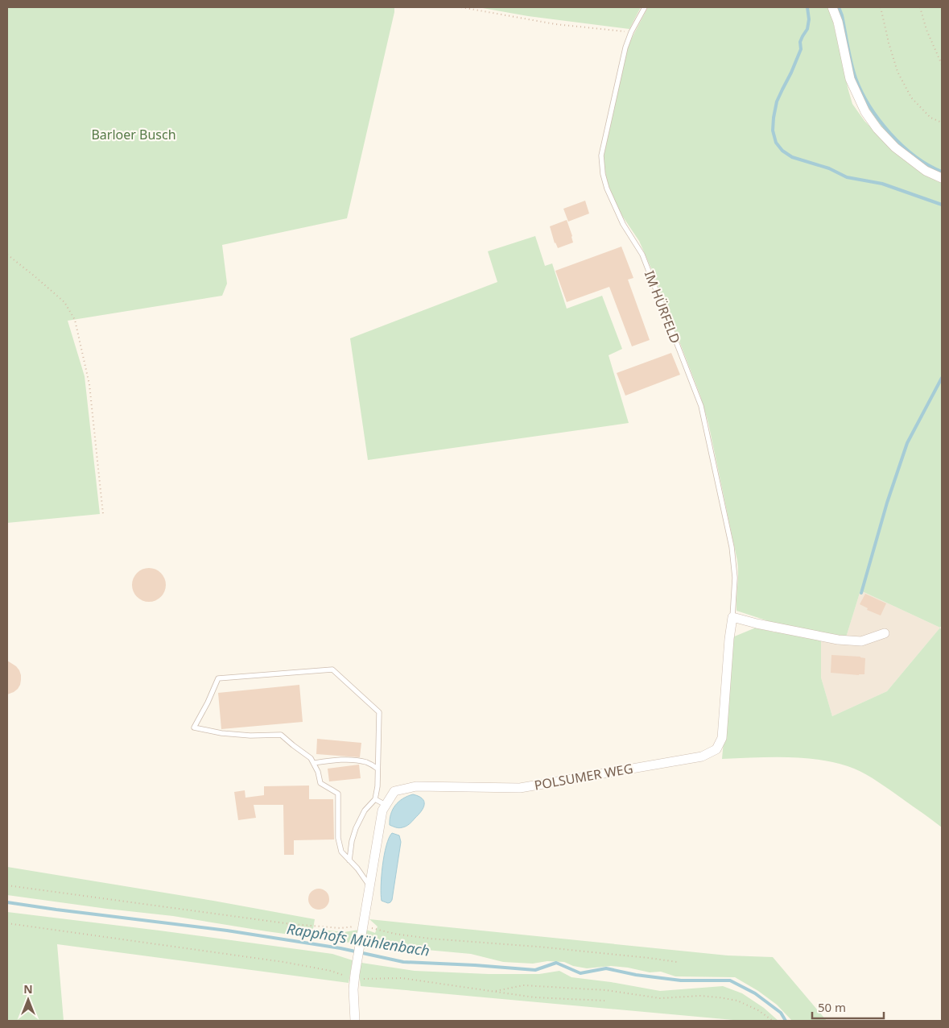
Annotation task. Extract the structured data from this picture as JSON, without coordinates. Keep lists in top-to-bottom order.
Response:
{
  "streets": {
    "street": ["POLSUMER WEG"],
    "lane": ["IM HÜRFELD"]
  },
  "crossings": [
    ["IM HÜRFELD", "POLSUMER WEG"]
  ],
  "water": ["Rapphofs Mühlenbach"],
  "parks": ["Barloer Busch"],
  "scale_bar": "50 m",
  "north": "top"
}
